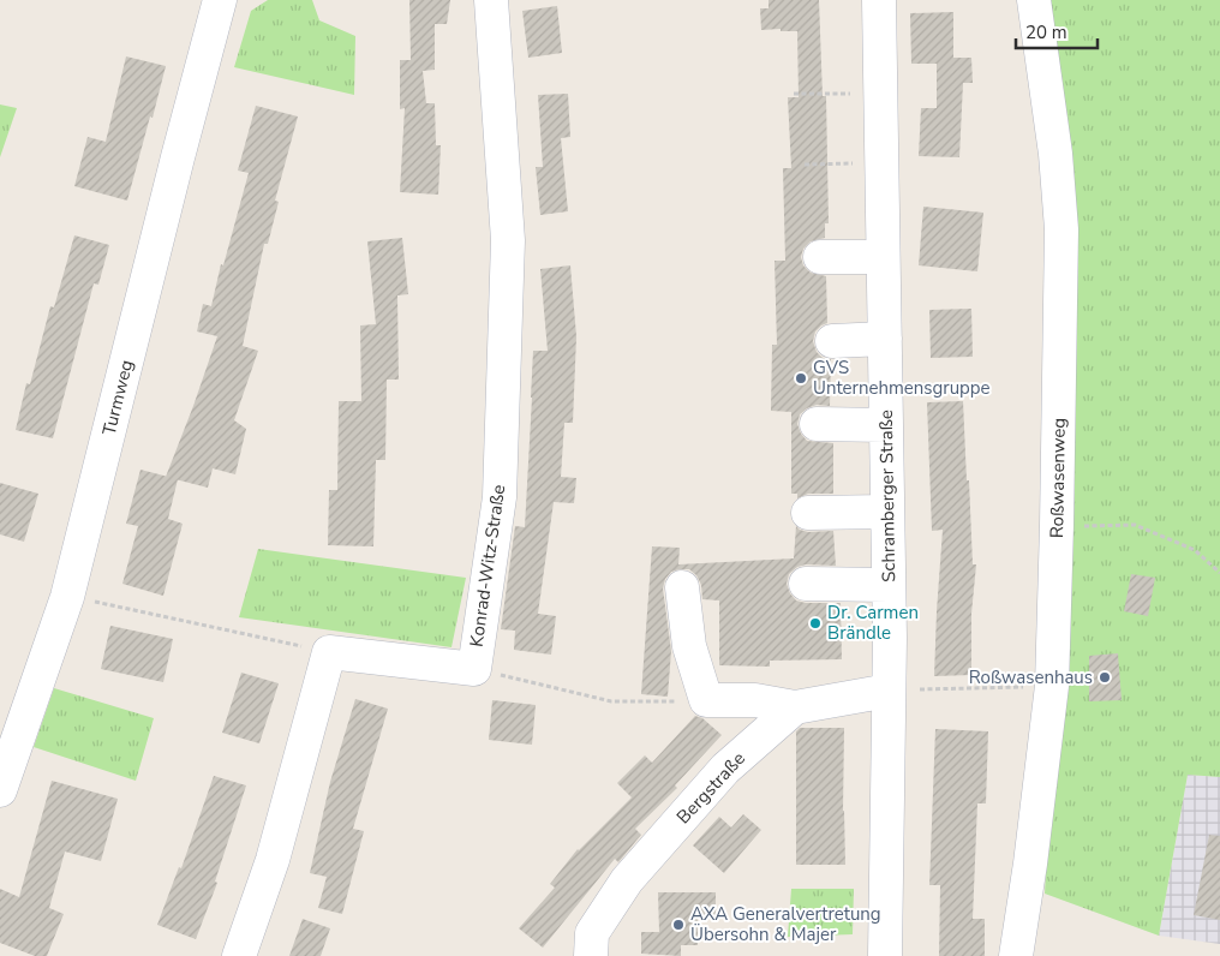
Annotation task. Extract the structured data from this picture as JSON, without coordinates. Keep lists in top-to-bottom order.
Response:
{
  "streets": {
    "street": [
      "Turmweg",
      "Roßwasenweg",
      "Schramberger Straße",
      "Konrad-Witz-Straße",
      "Bergstraße"
    ]
  },
  "places": [
    "GVS Unternehmensgruppe",
    "Dr. Carmen Brändle",
    "Roßwasenhaus",
    "AXA Generalvertretung Übersohn & Majer"
  ],
  "scale_bar": "20 m"
}
